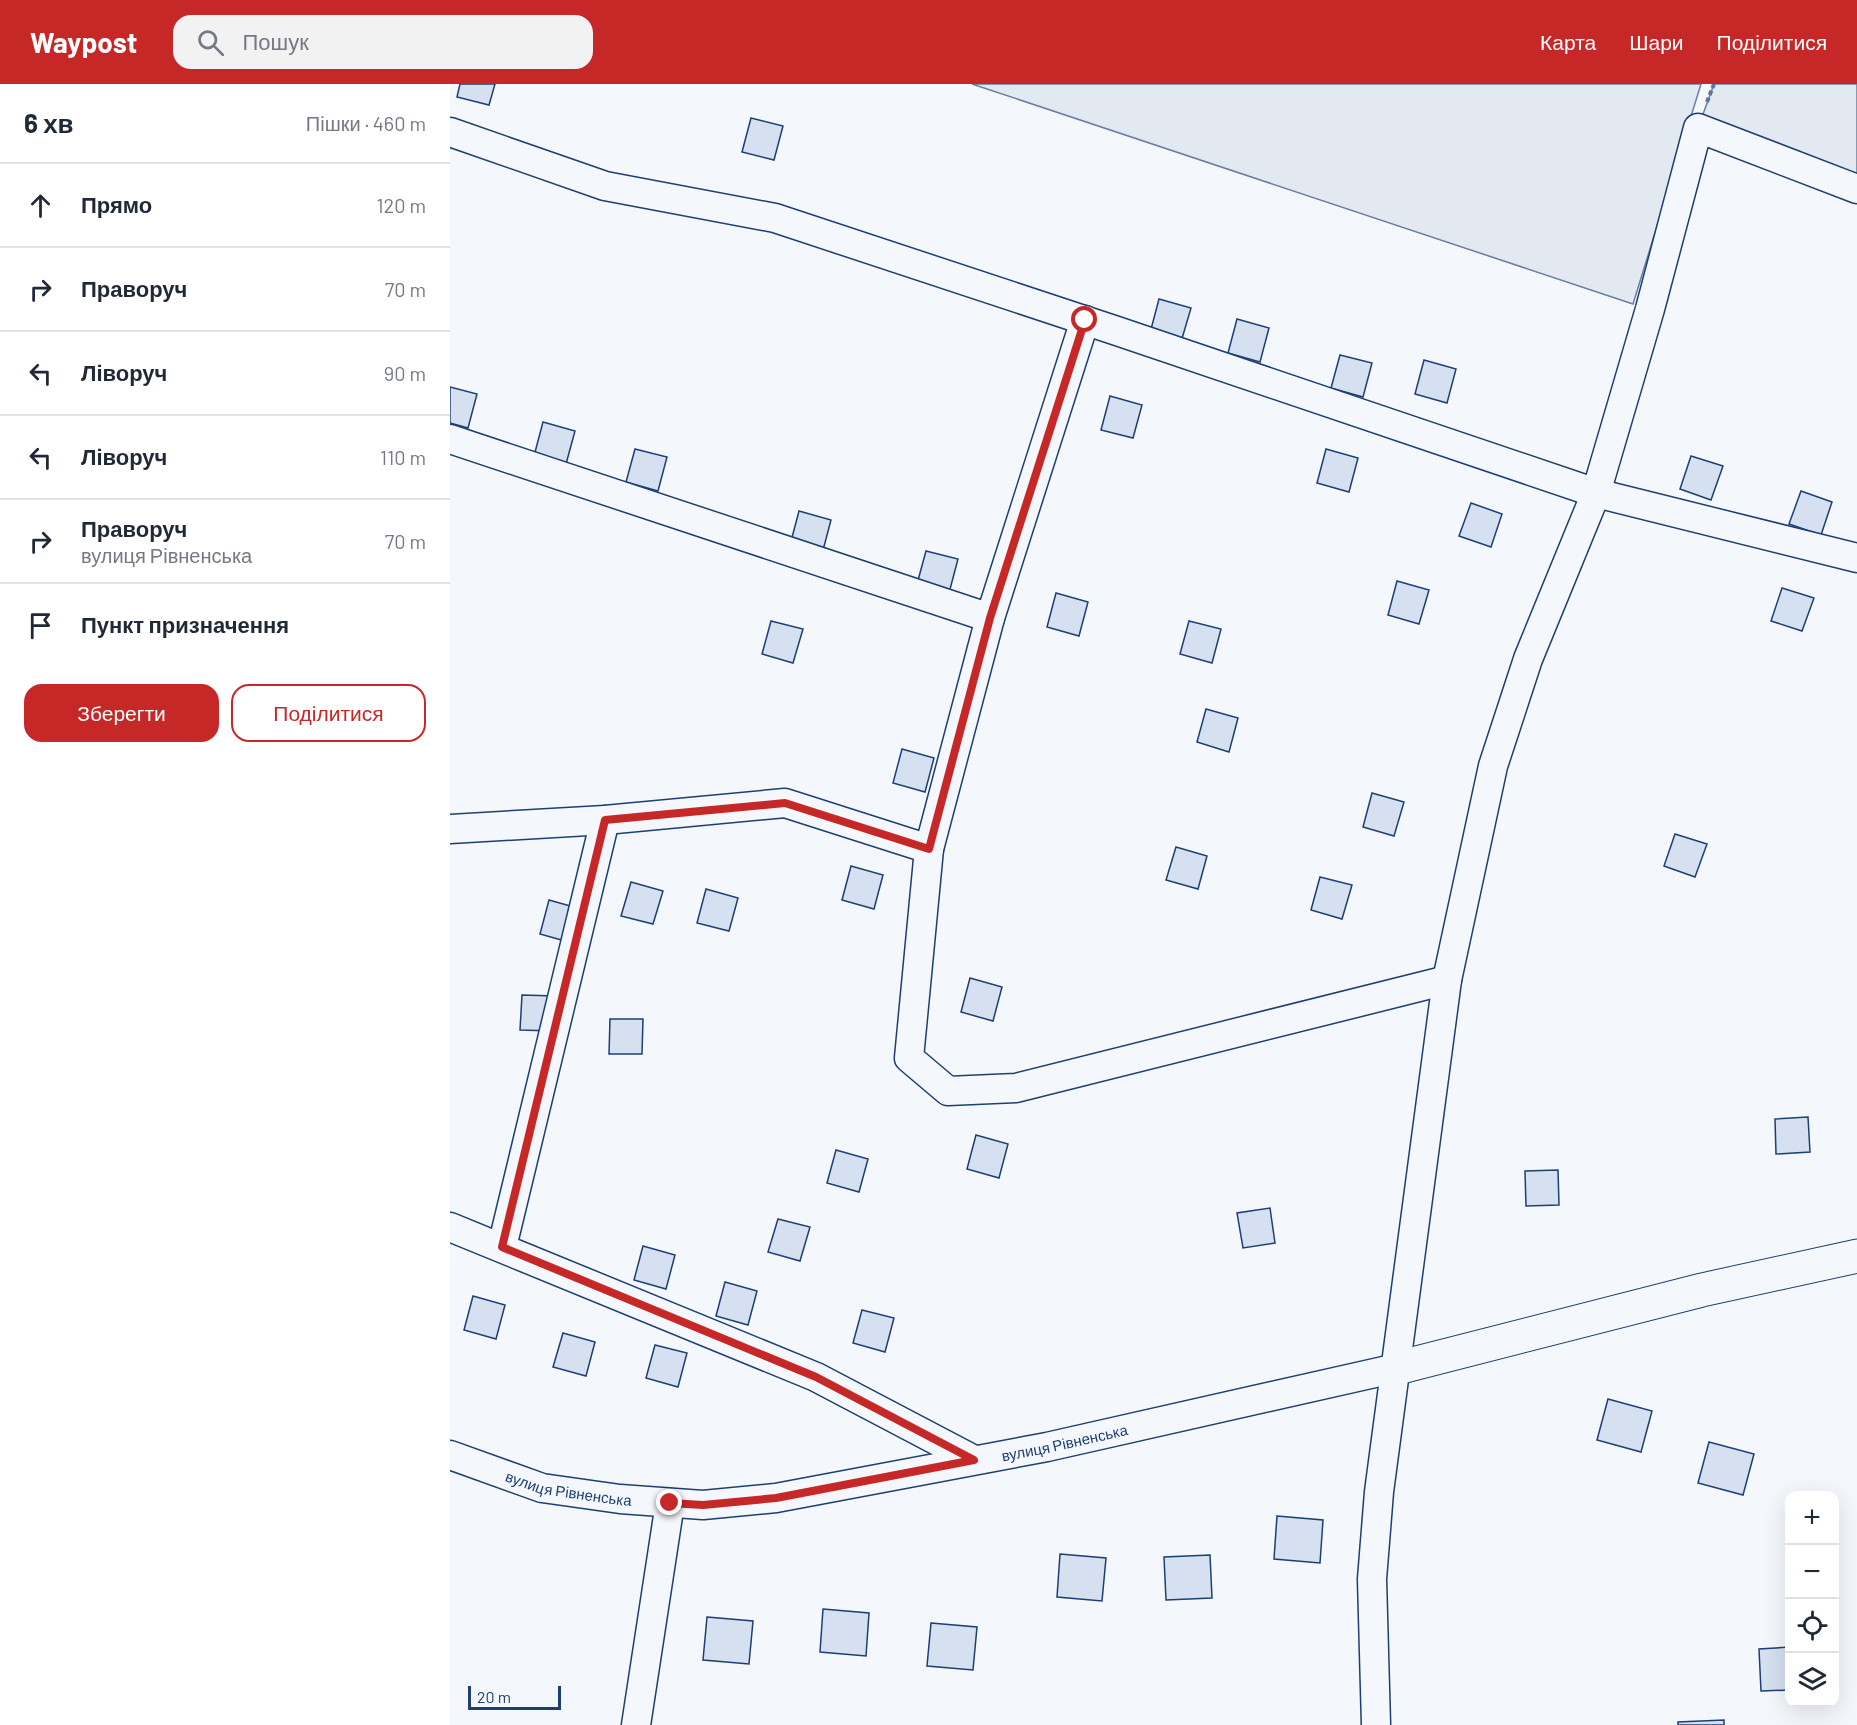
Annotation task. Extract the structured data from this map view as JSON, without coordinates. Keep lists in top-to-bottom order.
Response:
{
  "streets": {
    "street": ["вулиця Рівненська"]
  },
  "scale_bar": "20 m",
  "page": {
    "header": "Waypost",
    "search": "Пошук",
    "nav": ["Карта", "Шари", "Поділитися"],
    "heading": ["6 хв", "Пішки · 460 m"],
    "list": [
      ["Прямо", "120 m"],
      ["Праворуч", "70 m"],
      ["Ліворуч", "90 m"],
      ["Ліворуч", "110 m"],
      ["Праворуч", "вулиця Рівненська", "70 m"],
      "Пункт призначення"
    ],
    "buttons": ["Зберегти", "Поділитися"],
    "map_buttons": ["+", "−"],
    "scale": "20 m"
  }
}
